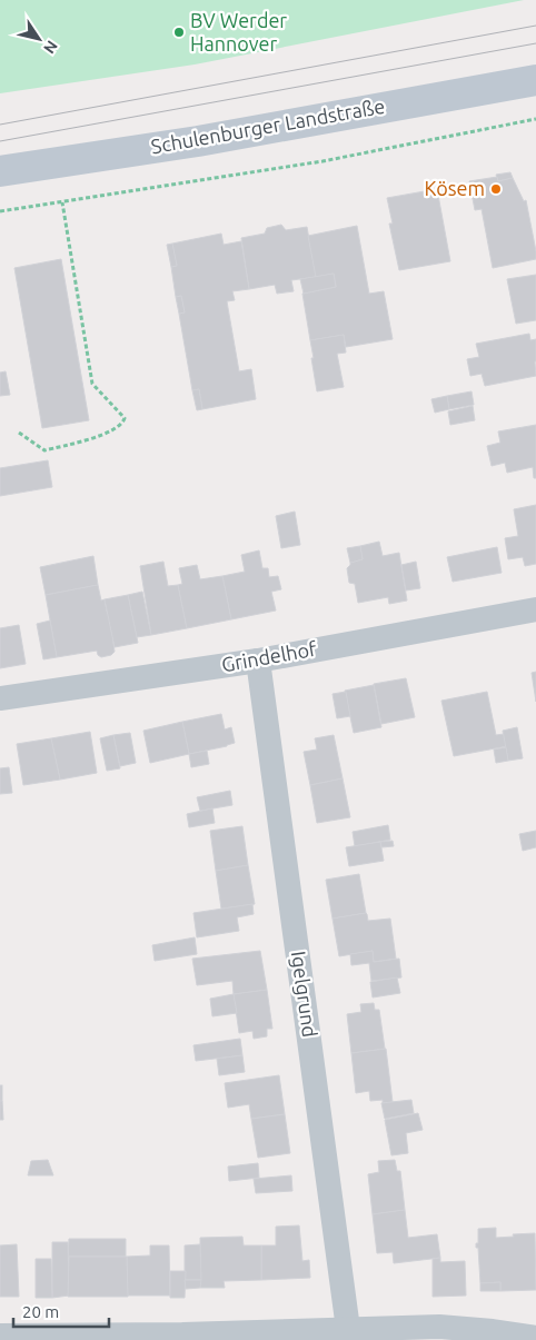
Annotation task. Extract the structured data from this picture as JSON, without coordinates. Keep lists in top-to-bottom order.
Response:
{
  "streets": {
    "main road": ["Schulenburger Landstraße"],
    "street": ["Grindelhof", "Igelgrund"]
  },
  "crossings": [
    ["Grindelhof", "Igelgrund"]
  ],
  "places": ["BV Werder Hannover", "Kösem"],
  "scale_bar": "20 m",
  "north": "bottom right"
}
